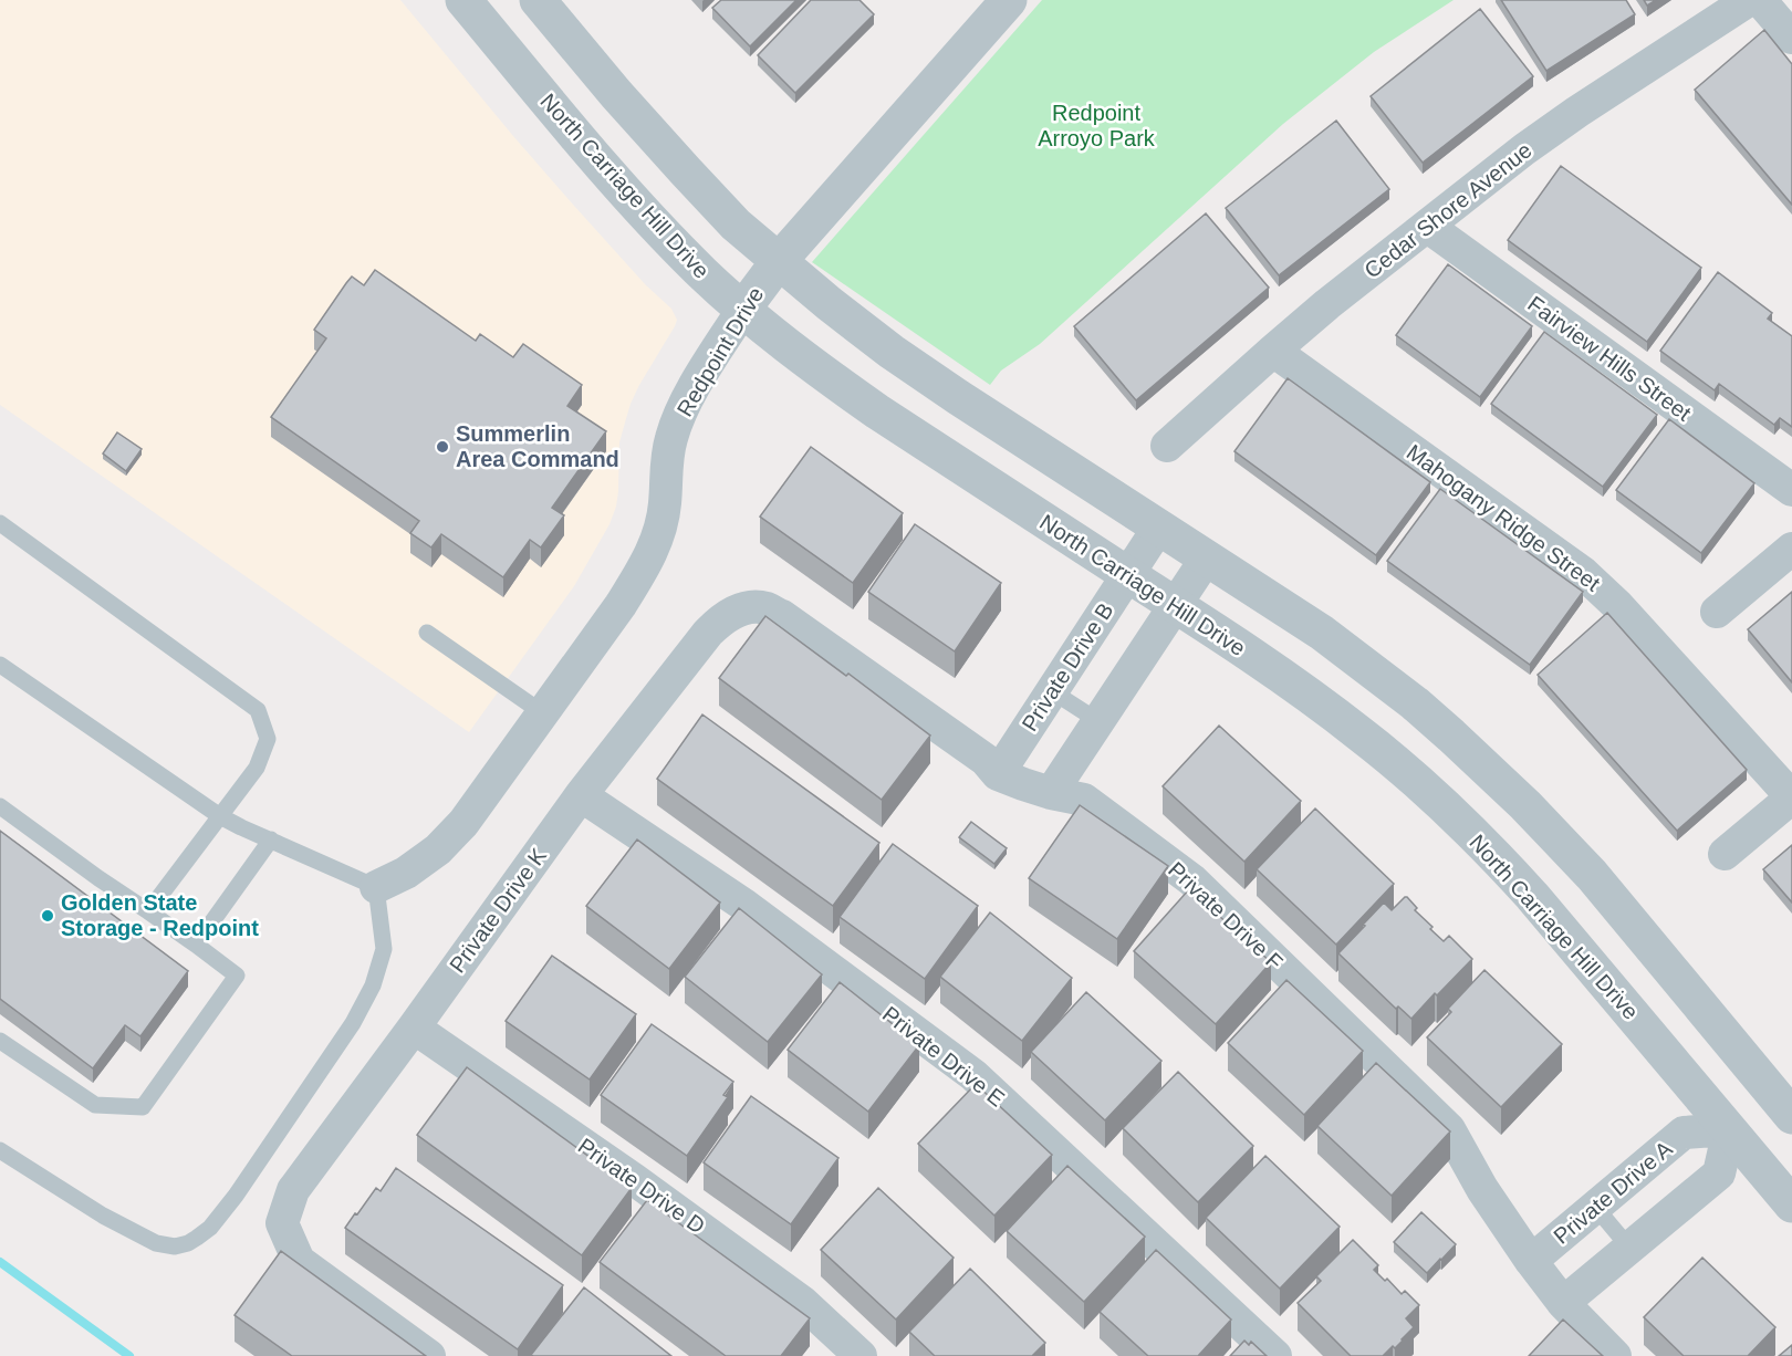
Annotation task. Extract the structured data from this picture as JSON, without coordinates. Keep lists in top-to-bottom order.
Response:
{
  "streets": {
    "street": [
      "North Carriage Hill Drive",
      "Cedar Shore Avenue",
      "Redpoint Drive",
      "Fairview Hills Street",
      "Mahogany Ridge Street",
      "Private Drive B",
      "Private Drive K",
      "Private Drive F",
      "Private Drive E",
      "Private Drive D",
      "Private Drive A"
    ]
  },
  "crossings": [
    ["North Carriage Hill Drive", "Redpoint Drive"],
    ["North Carriage Hill Drive", "Private Drive B"],
    ["North Carriage Hill Drive", "Private Drive A"],
    ["Cedar Shore Avenue", "Fairview Hills Street"],
    ["Cedar Shore Avenue", "Mahogany Ridge Street"],
    ["Private Drive B", "Private Drive F"],
    ["Private Drive K", "Private Drive F"],
    ["Private Drive K", "Private Drive E"],
    ["Private Drive K", "Private Drive D"],
    ["Private Drive F", "Private Drive A"]
  ],
  "parks": ["Redpoint Arroyo Park"],
  "places": ["Summerlin Area Command", "Golden State Storage - Redpoint"]
}
